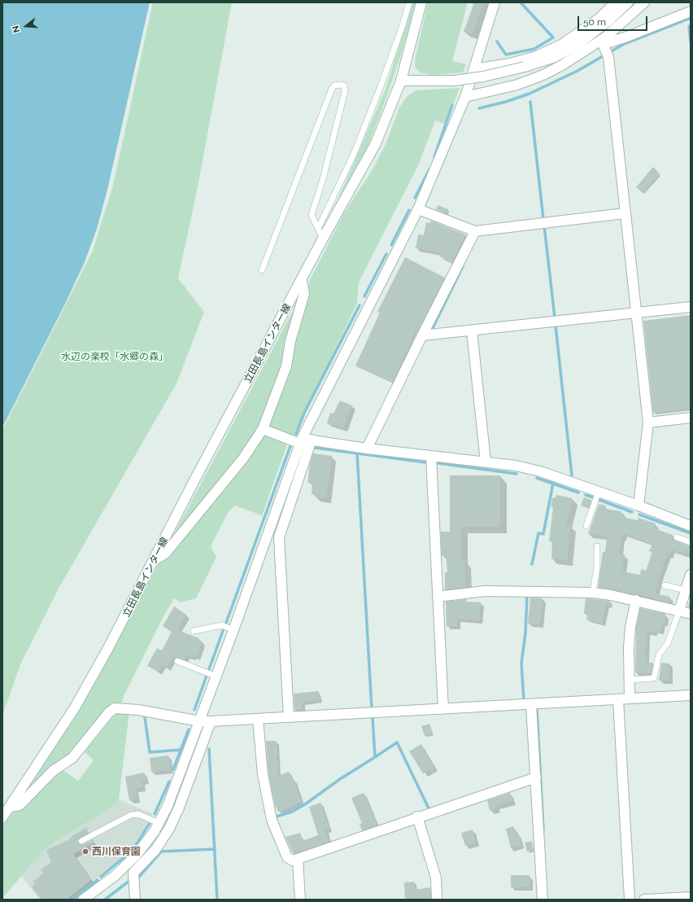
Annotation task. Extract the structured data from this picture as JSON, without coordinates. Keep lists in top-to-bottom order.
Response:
{
  "streets": {
    "street": ["立田長島インター線"]
  },
  "parks": ["水辺の楽校「水郷の森」"],
  "places": ["西川保育園"],
  "scale_bar": "50 m",
  "north": "left"
}
